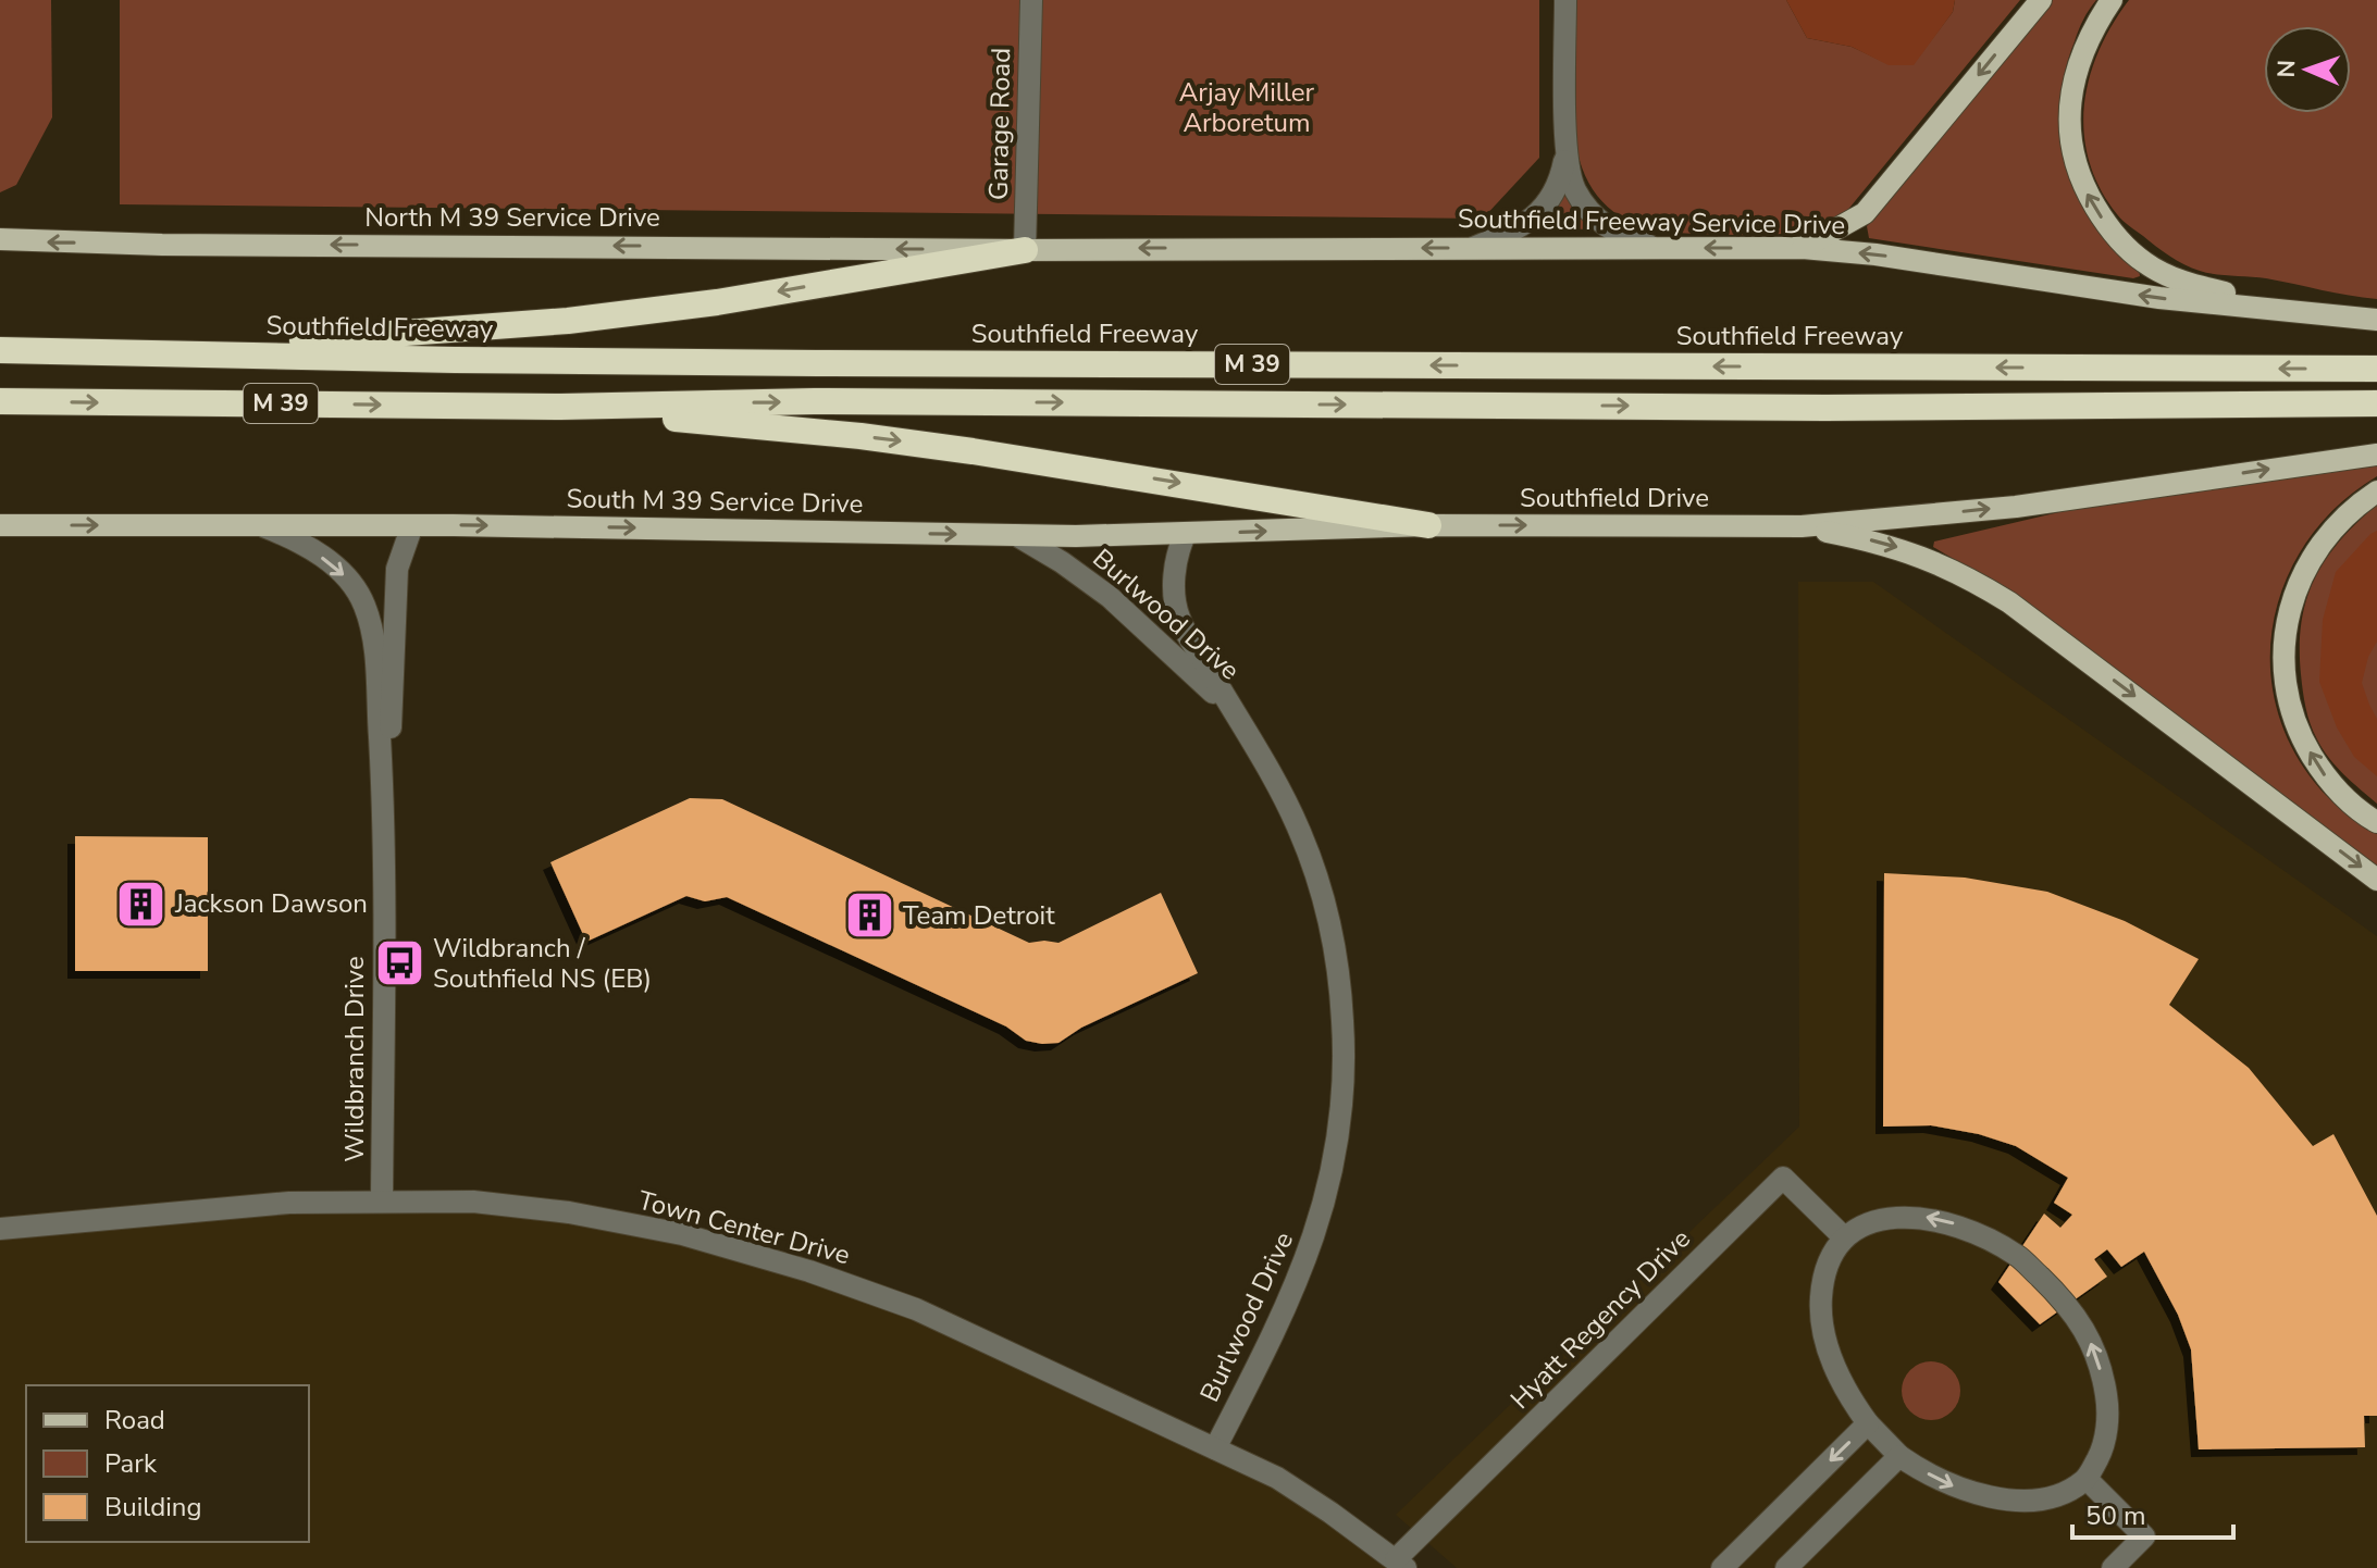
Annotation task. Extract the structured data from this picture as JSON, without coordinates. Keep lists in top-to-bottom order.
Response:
{
  "streets": {
    "highway": ["Southfield Freeway", "M 39"],
    "main road": [
      "North M 39 Service Drive",
      "Southfield Freeway Service Drive",
      "Southfield Drive",
      "South M 39 Service Drive"
    ],
    "street": [
      "Garage Road",
      "Burlwood Drive",
      "Wildbranch Drive",
      "Town Center Drive",
      "Hyatt Regency Drive"
    ]
  },
  "crossings": [
    ["Garage Road", "North M 39 Service Drive"],
    ["Garage Road", "Southfield Freeway Service Drive"],
    ["North M 39 Service Drive", "Southfield Freeway Service Drive"],
    ["Southfield Drive", "South M 39 Service Drive"],
    ["South M 39 Service Drive", "Burlwood Drive"],
    ["South M 39 Service Drive", "Wildbranch Drive"],
    ["Burlwood Drive", "Town Center Drive"],
    ["Wildbranch Drive", "Town Center Drive"],
    ["Town Center Drive", "Hyatt Regency Drive"]
  ],
  "one_way": [
    "North M 39 Service Drive",
    "Southfield Freeway Service Drive",
    "Southfield Drive",
    "South M 39 Service Drive"
  ],
  "parks": ["Arjay Miller Arboretum"],
  "places": {
    "building": ["Jackson Dawson", "Team Detroit"],
    "bus stop": ["Wildbranch / Southfield NS (EB)"]
  },
  "legend": ["Road", "Park", "Building"],
  "scale_bar": "50 m",
  "north": "left"
}
